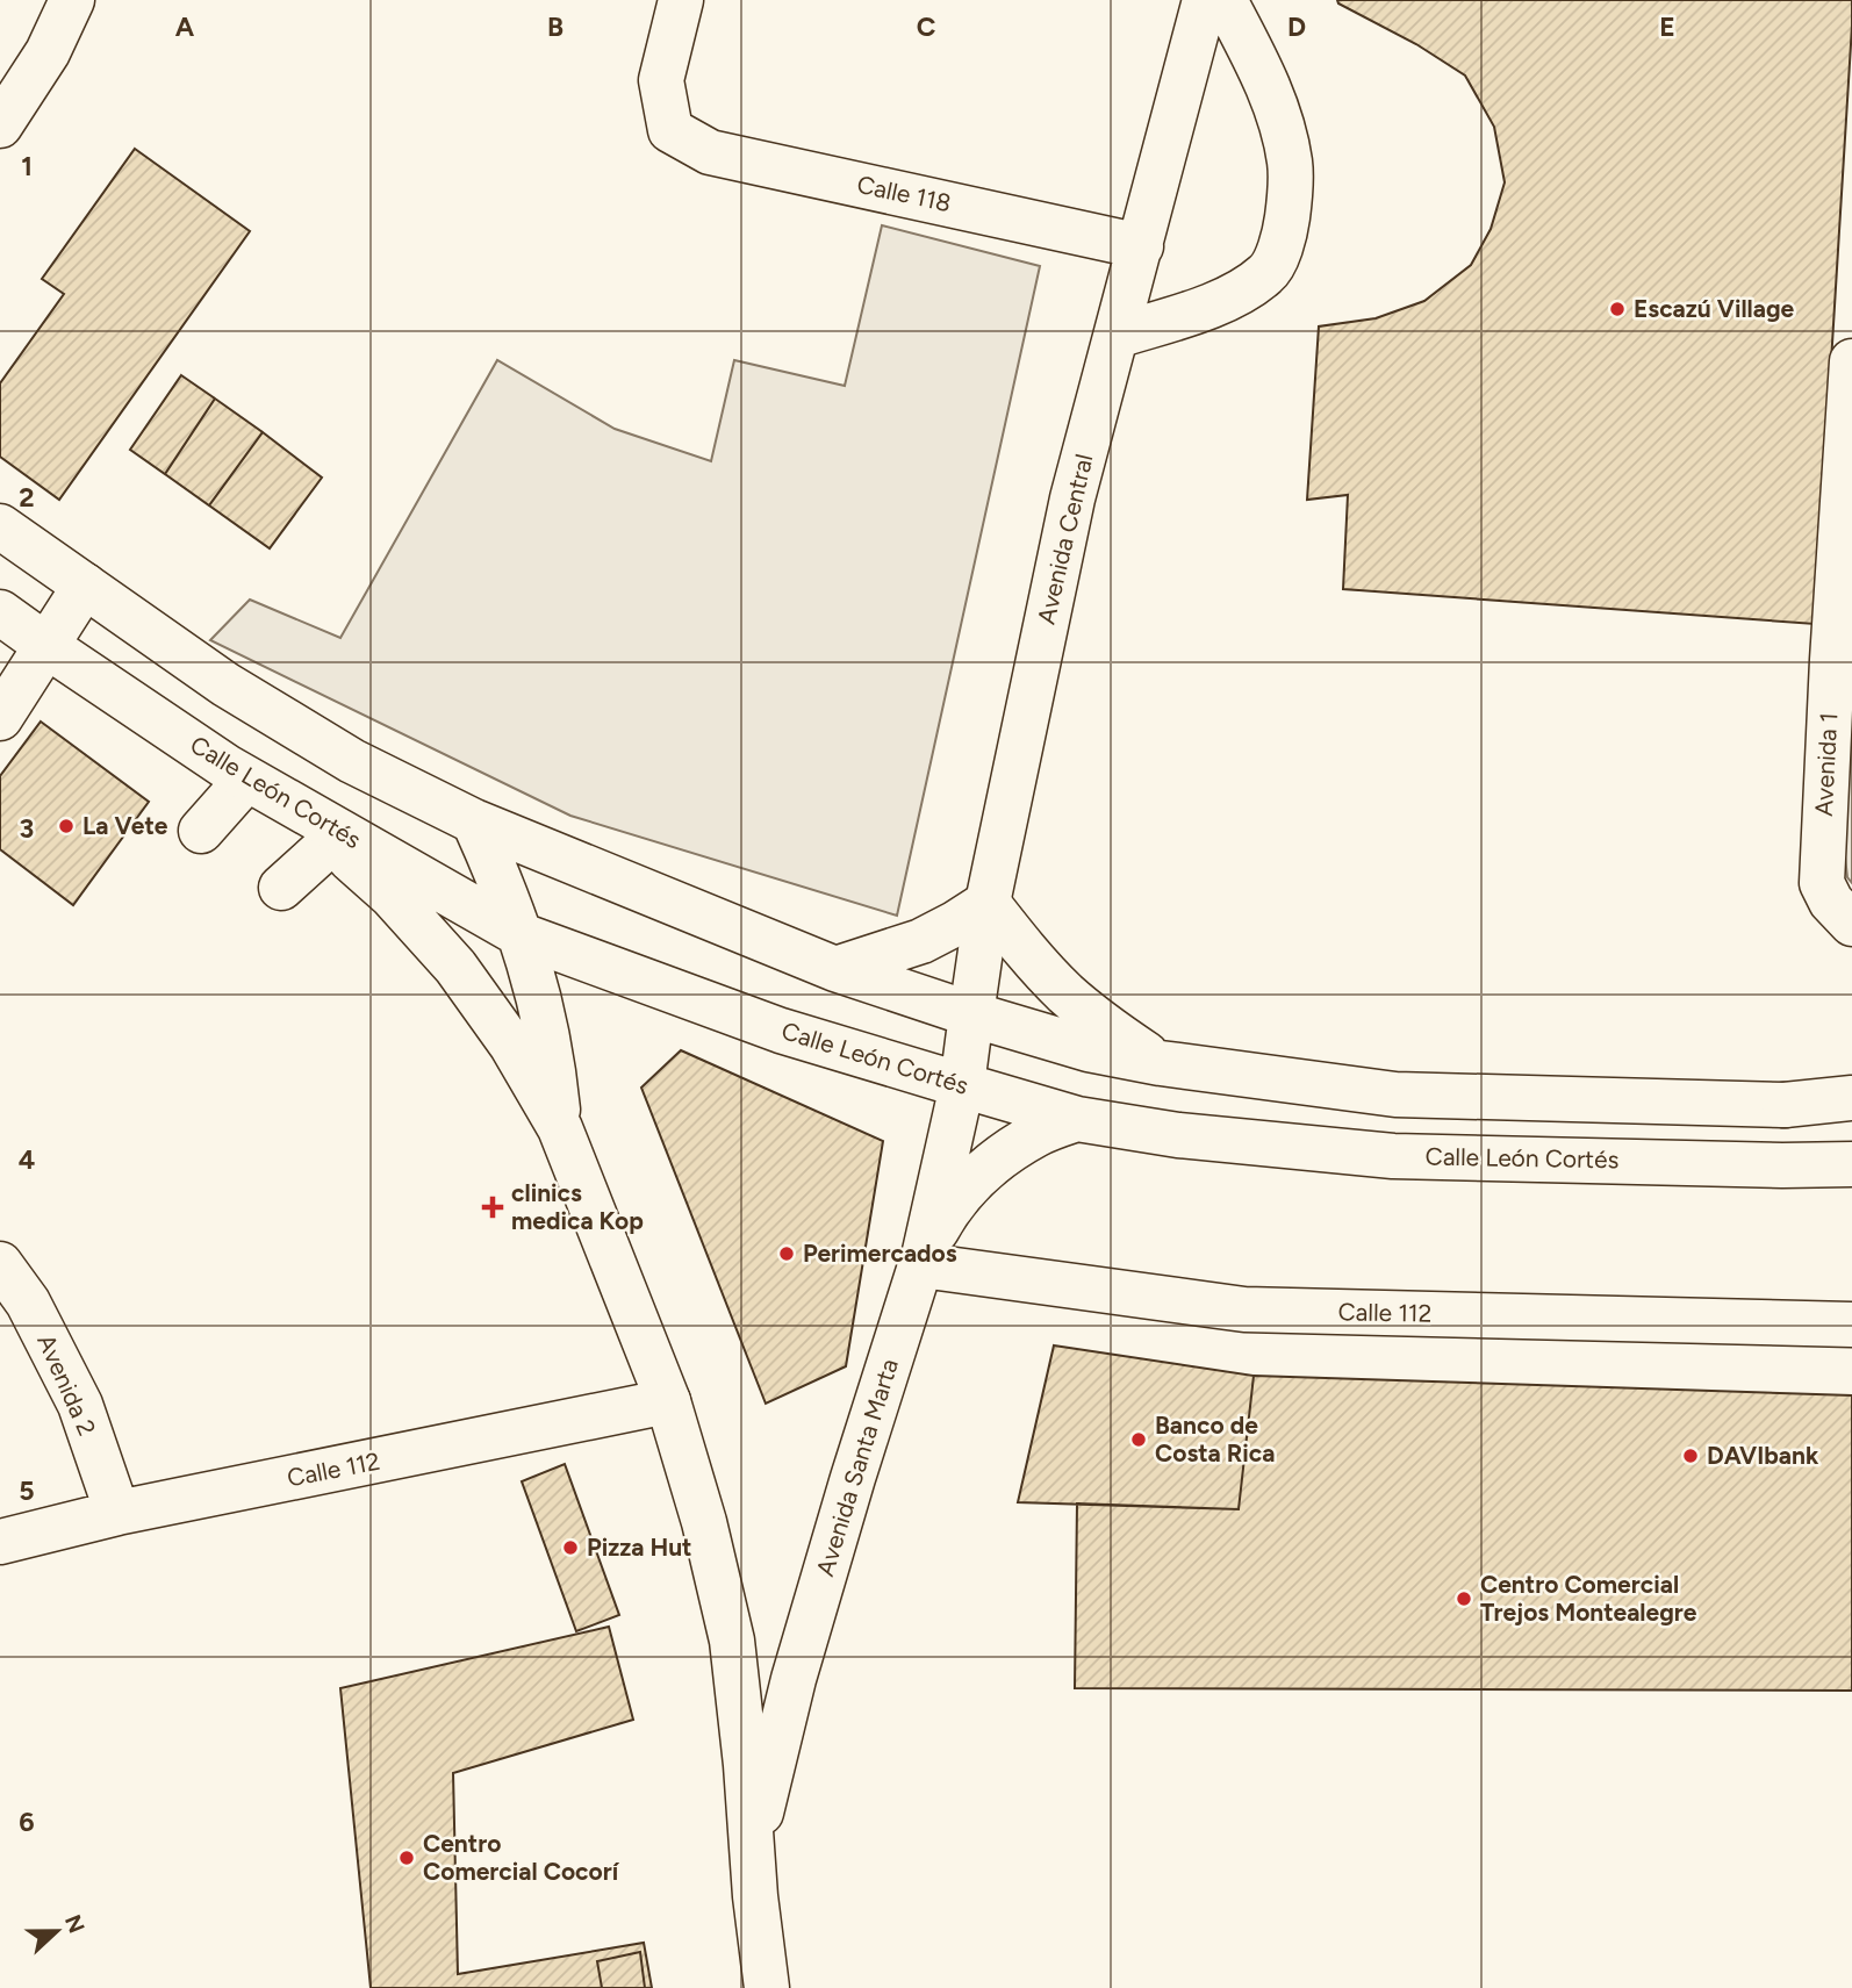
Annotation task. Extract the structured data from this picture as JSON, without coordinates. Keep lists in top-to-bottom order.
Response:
{
  "streets": {
    "main road": [
      "Calle 118",
      "Avenida Central",
      "Avenida 1",
      "Calle León Cortés",
      "Calle 112",
      "Avenida 2",
      "Avenida Santa Marta"
    ]
  },
  "crossings": [
    ["Calle 118", "Avenida Central"],
    ["Avenida Central", "Calle León Cortés"],
    ["Avenida Central", "Avenida Santa Marta"],
    ["Calle León Cortés", "Avenida Santa Marta"],
    ["Calle 112", "Avenida 2"],
    ["Calle 112", "Avenida Santa Marta"]
  ],
  "places": {
    "other": [
      "Escazú Village",
      "La Vete",
      "Perimercados",
      "Banco de Costa Rica",
      "DAVIbank",
      "Pizza Hut",
      "Centro Comercial Trejos Montealegre",
      "Centro Comercial Cocorí"
    ],
    "health": ["clinics medica Kop"]
  },
  "north": "right",
  "grid": {
    "columns": [
      "A",
      "B",
      "C",
      "D",
      "E"
    ],
    "rows": [
      "1",
      "2",
      "3",
      "4",
      "5",
      "6"
    ]
  }
}
